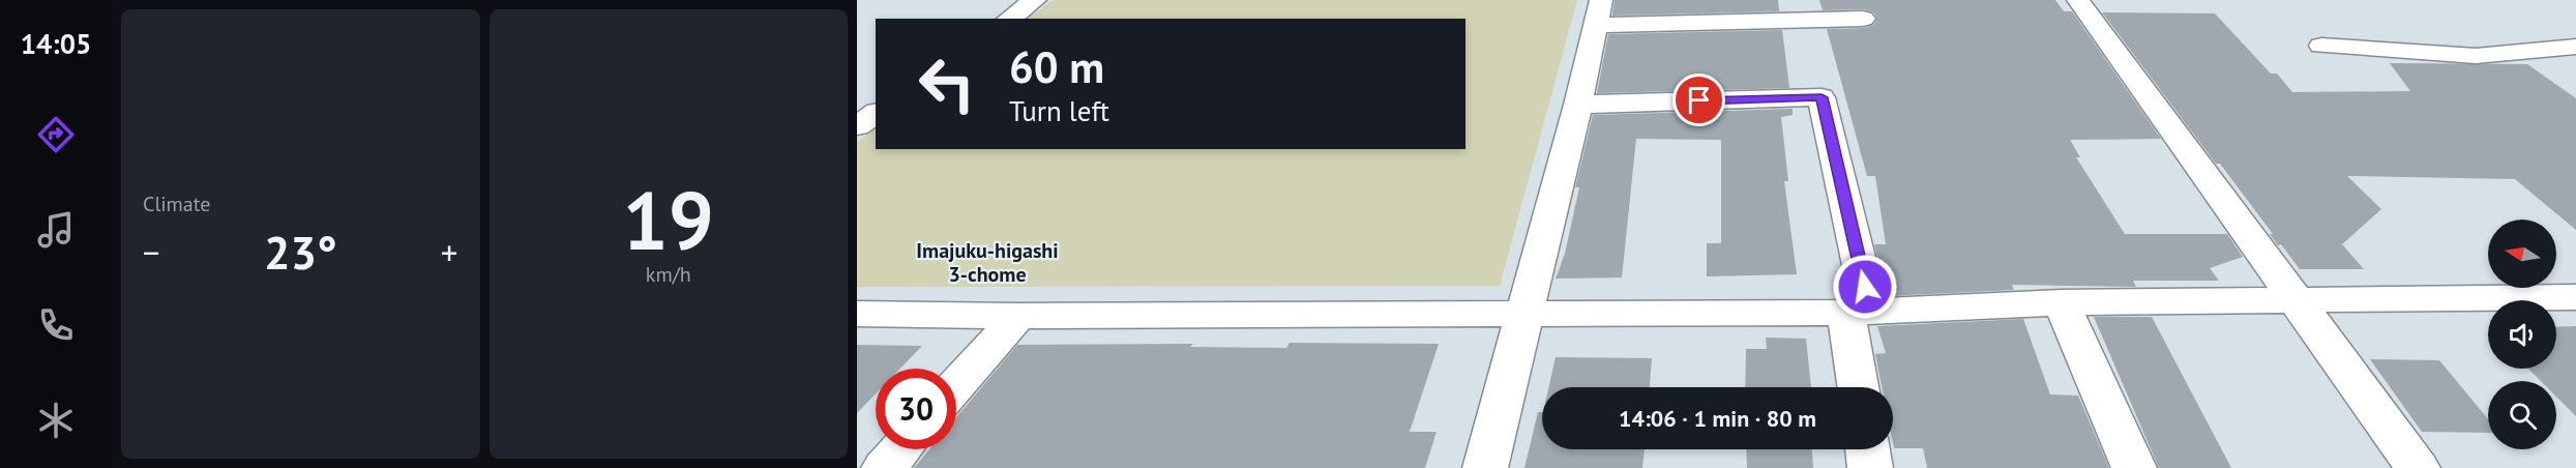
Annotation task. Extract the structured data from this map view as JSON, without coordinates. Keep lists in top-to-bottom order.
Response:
{
  "districts": ["Imajuku-higashi 3-chome"],
  "north": "left",
  "page": {
    "tabs": "14:05",
    "tile": [
      "Climate",
      ["19", "km/h"]
    ],
    "turn": ["60 m", "Turn left"],
    "heat": ["−", "23°", "+"],
    "limit": "30",
    "trip": "14:06 · 1 min · 80 m"
  }
}
